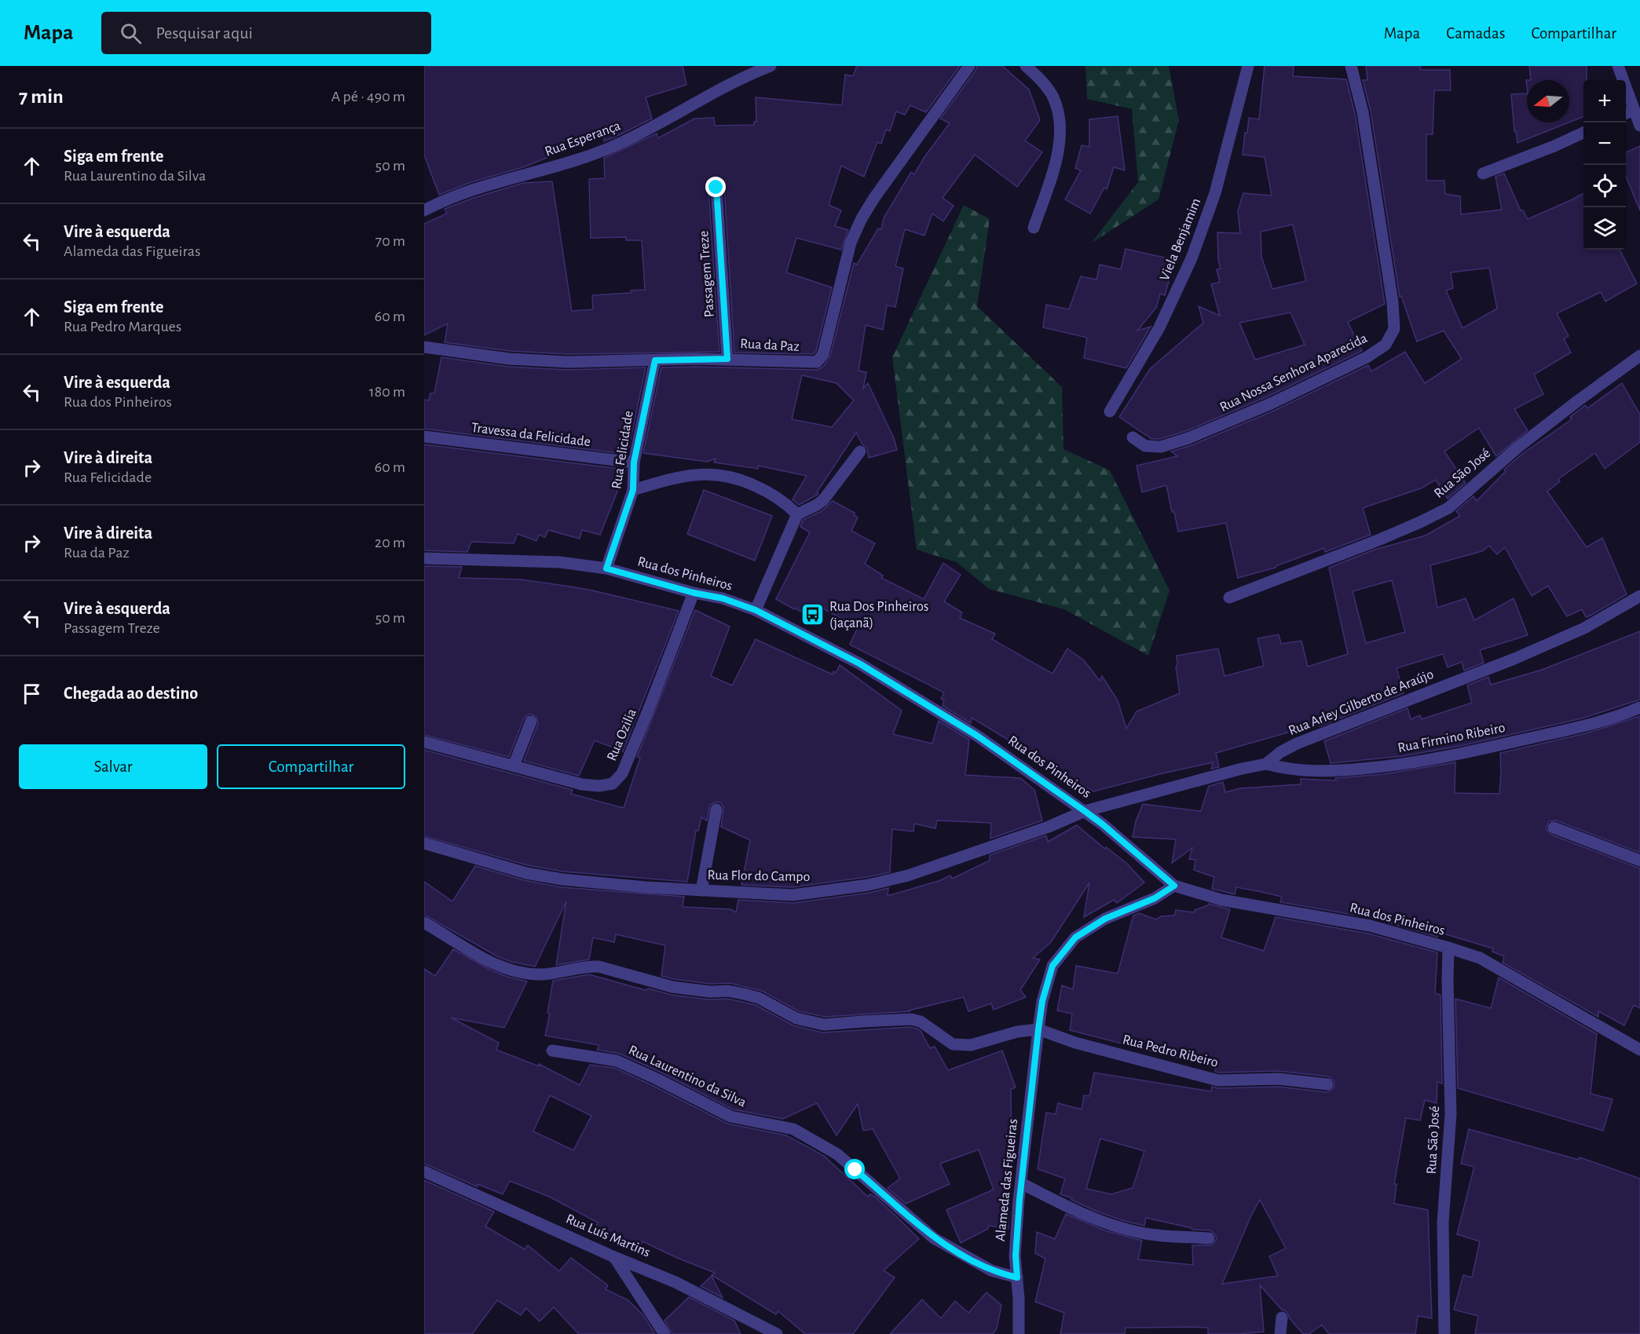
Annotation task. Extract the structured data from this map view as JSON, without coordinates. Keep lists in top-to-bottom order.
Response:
{
  "streets": {
    "street": [
      "Rua Esperança",
      "Viela Benjamim",
      "Passagem Treze",
      "Rua da Paz",
      "Rua Nossa Senhora Aparecida",
      "Travessa da Felicidade",
      "Rua Felicidade",
      "Rua São José",
      "Rua dos Pinheiros",
      "Rua Arley Gilberto de Araújo",
      "Rua Ozilia",
      "Rua Firmino Ribeiro",
      "Rua Flor do Campo",
      "Rua Pedro Ribeiro",
      "Rua Laurentino da Silva",
      "Alameda das Figueiras",
      "Rua Luís Martins"
    ]
  },
  "crossings": [
    ["Passagem Treze", "Rua da Paz"],
    ["Rua da Paz", "Rua Felicidade"],
    ["Travessa da Felicidade", "Rua Felicidade"],
    ["Rua Felicidade", "Rua dos Pinheiros"],
    ["Rua São José", "Rua dos Pinheiros"],
    ["Rua dos Pinheiros", "Rua Arley Gilberto de Araújo"],
    ["Rua dos Pinheiros", "Rua Ozilia"],
    ["Rua dos Pinheiros", "Rua Flor do Campo"],
    ["Rua dos Pinheiros", "Alameda das Figueiras"],
    ["Rua Arley Gilberto de Araújo", "Rua Firmino Ribeiro"],
    ["Rua Arley Gilberto de Araújo", "Rua Flor do Campo"],
    ["Rua Pedro Ribeiro", "Alameda das Figueiras"],
    ["Rua Laurentino da Silva", "Alameda das Figueiras"]
  ],
  "places": {
    "bus stop": ["Rua Dos Pinheiros (jaçanã)"]
  },
  "north": "left",
  "page": {
    "header": "Mapa",
    "search": "Pesquisar aqui",
    "nav": ["Mapa", "Camadas", "Compartilhar"],
    "heading": ["7 min", "A pé · 490 m"],
    "map_buttons": ["+", "−"],
    "list": [
      ["Siga em frente", "Rua Laurentino da Silva", "50 m"],
      ["Vire à esquerda", "Alameda das Figueiras", "70 m"],
      ["Siga em frente", "Rua Pedro Marques", "60 m"],
      ["Vire à esquerda", "Rua dos Pinheiros", "180 m"],
      ["Vire à direita", "Rua Felicidade", "60 m"],
      ["Vire à direita", "Rua da Paz", "20 m"],
      ["Vire à esquerda", "Passagem Treze", "50 m"],
      "Chegada ao destino"
    ],
    "buttons": ["Salvar", "Compartilhar"]
  }
}
